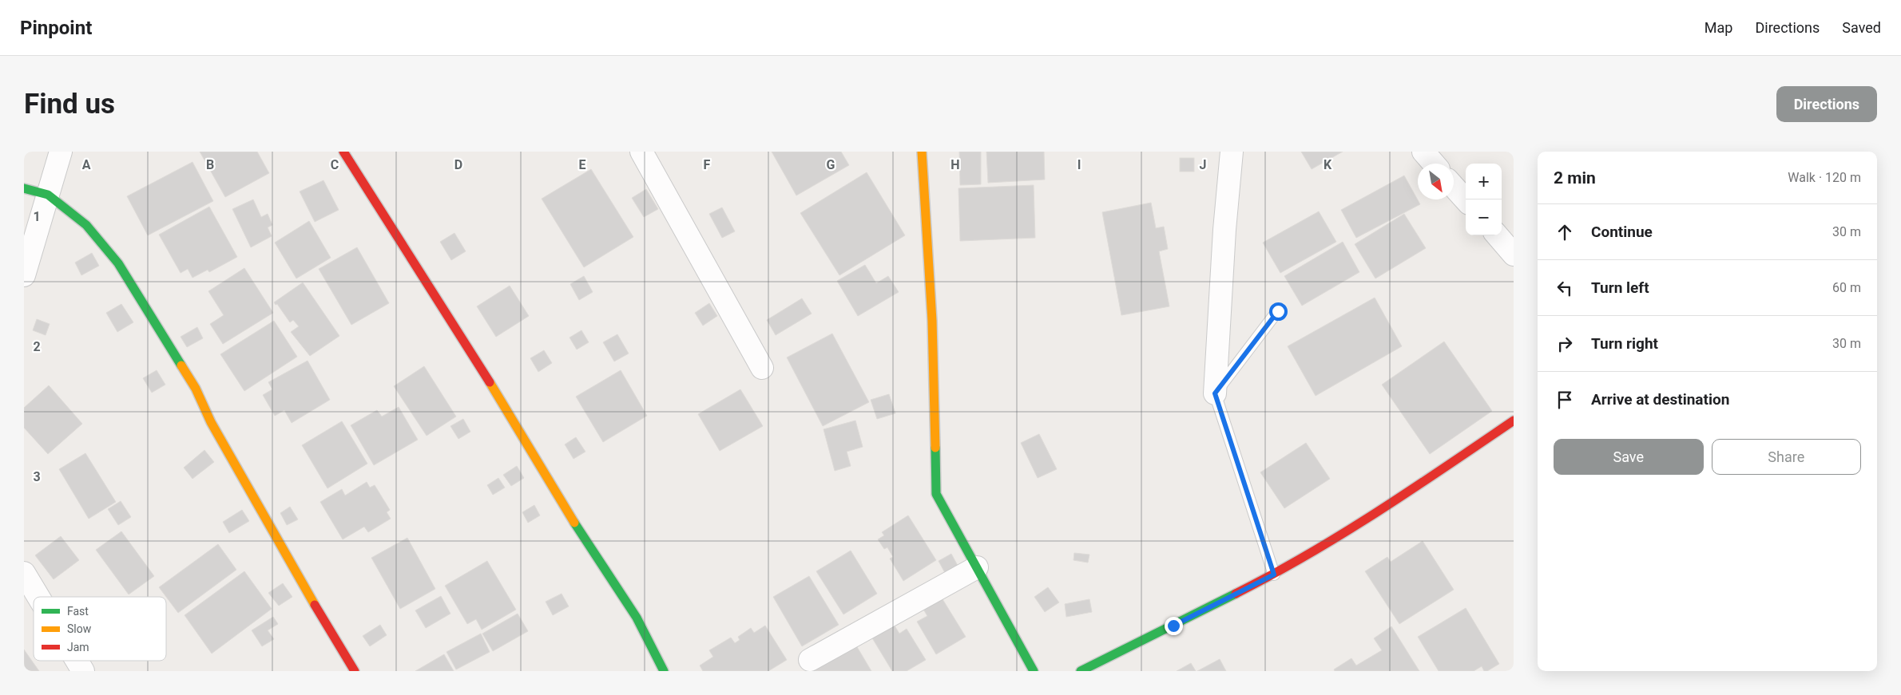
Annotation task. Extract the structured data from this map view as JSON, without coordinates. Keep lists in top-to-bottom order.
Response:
{
  "legend": ["Fast", "Slow", "Jam"],
  "north": "bottom right",
  "page": {
    "header": "Pinpoint",
    "nav": ["Map", "Directions", "Saved"],
    "buttons": [
      "Directions",
      ["Save", "Share"]
    ],
    "title": "Find us",
    "heading": ["2 min", "Walk · 120 m"],
    "map_buttons": ["+", "−"],
    "list": [
      ["Continue", "30 m"],
      ["Turn left", "60 m"],
      ["Turn right", "30 m"],
      "Arrive at destination"
    ]
  },
  "grid": {
    "columns": [
      "A",
      "B",
      "C",
      "D",
      "E",
      "F",
      "G",
      "H",
      "I",
      "J",
      "K"
    ],
    "rows": ["1", "2", "3"]
  }
}
